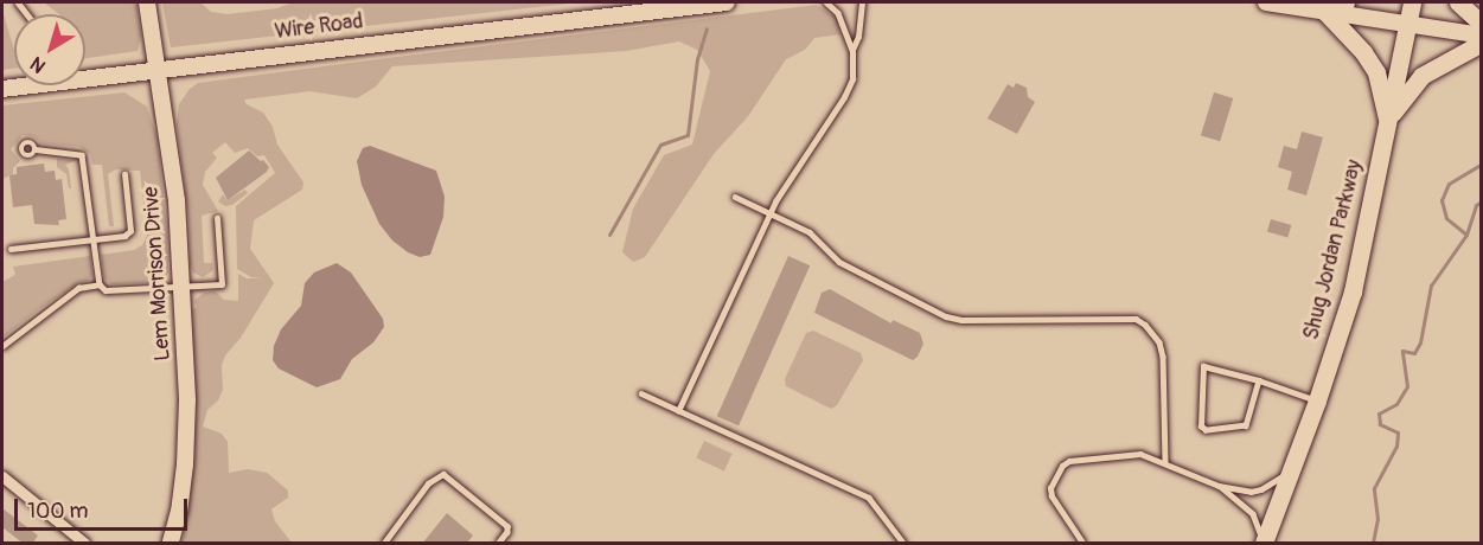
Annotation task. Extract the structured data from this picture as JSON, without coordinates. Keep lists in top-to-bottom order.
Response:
{
  "streets": {
    "main road": ["Shug Jordan Parkway"],
    "street": ["Wire Road", "Lem Morrison Drive"]
  },
  "crossings": [
    ["Wire Road", "Lem Morrison Drive"]
  ],
  "scale_bar": "100 m",
  "north": "bottom left"
}
